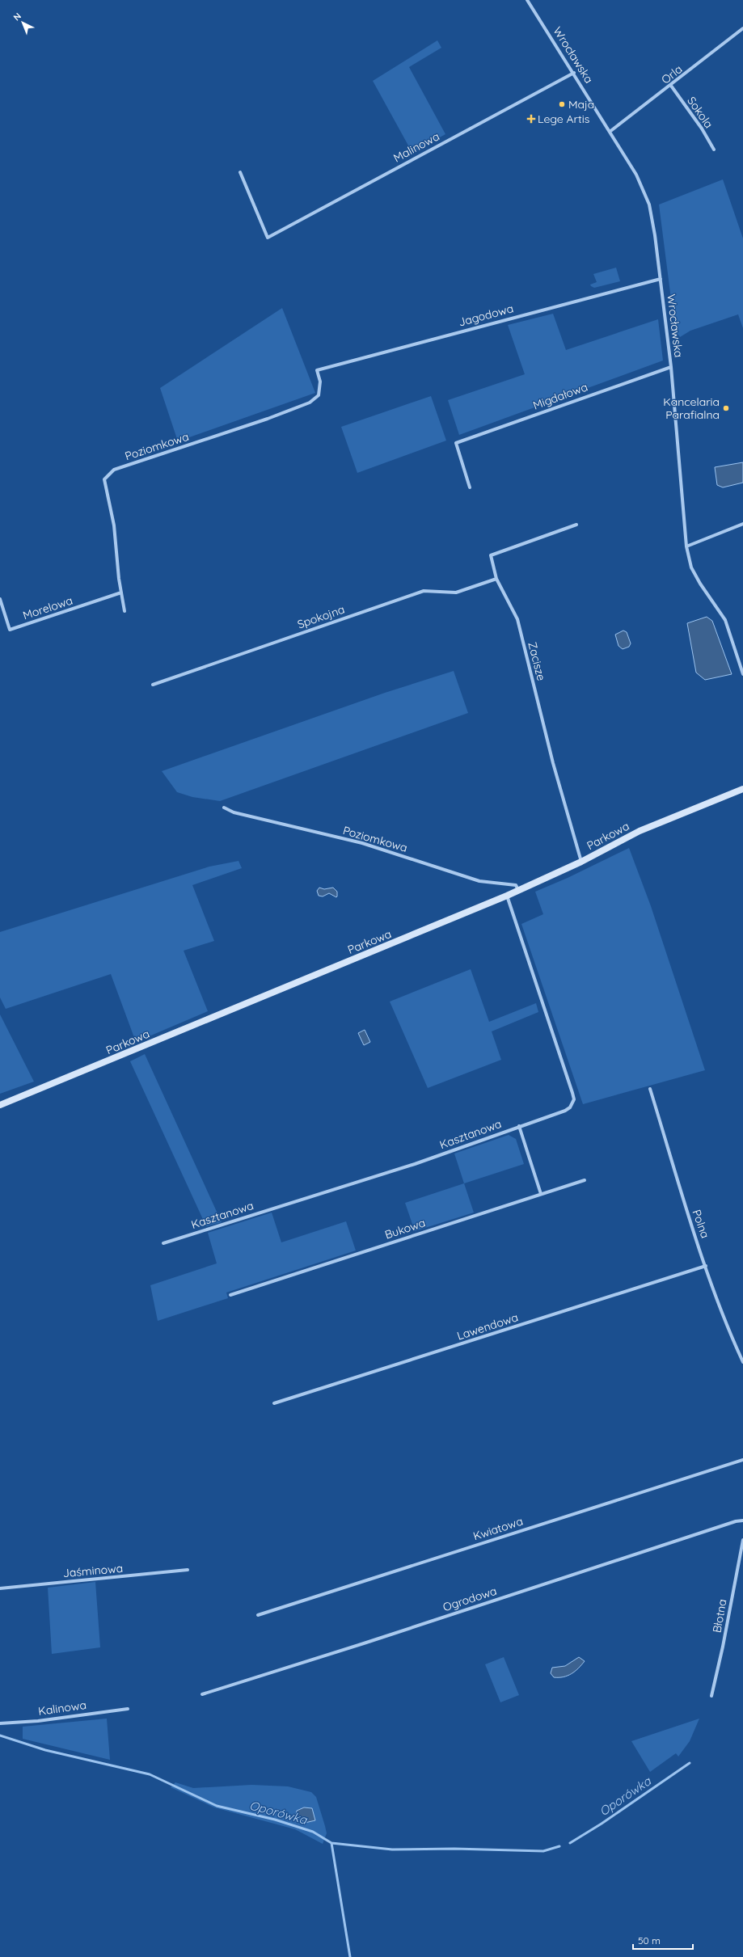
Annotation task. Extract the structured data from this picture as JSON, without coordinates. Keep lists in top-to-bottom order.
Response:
{
  "streets": {
    "street": [
      "Wrocławska",
      "Orla",
      "Sokola",
      "Malinowa",
      "Jagodowa",
      "Migdałowa",
      "Poziomkowa",
      "Morelowa",
      "Spokojna",
      "Zacisze",
      "Parkowa",
      "Kasztanowa",
      "Polna",
      "Bukowa",
      "Lawendowa",
      "Kwiatowa",
      "Jaśminowa",
      "Ogrodowa",
      "Błotna",
      "Kalinowa"
    ]
  },
  "crossings": [
    ["Wrocławska", "Orla"],
    ["Wrocławska", "Malinowa"],
    ["Wrocławska", "Jagodowa"],
    ["Wrocławska", "Migdałowa"],
    ["Orla", "Sokola"],
    ["Jagodowa", "Poziomkowa"],
    ["Poziomkowa", "Morelowa"],
    ["Poziomkowa", "Parkowa"],
    ["Spokojna", "Zacisze"],
    ["Zacisze", "Parkowa"],
    ["Parkowa", "Kasztanowa"],
    ["Polna", "Lawendowa"]
  ],
  "water": ["Oporówka"],
  "places": {
    "other": ["Maja", "Kancelaria Parafialna"],
    "health": ["Lege Artis"]
  },
  "scale_bar": "50 m",
  "north": "top left"
}
